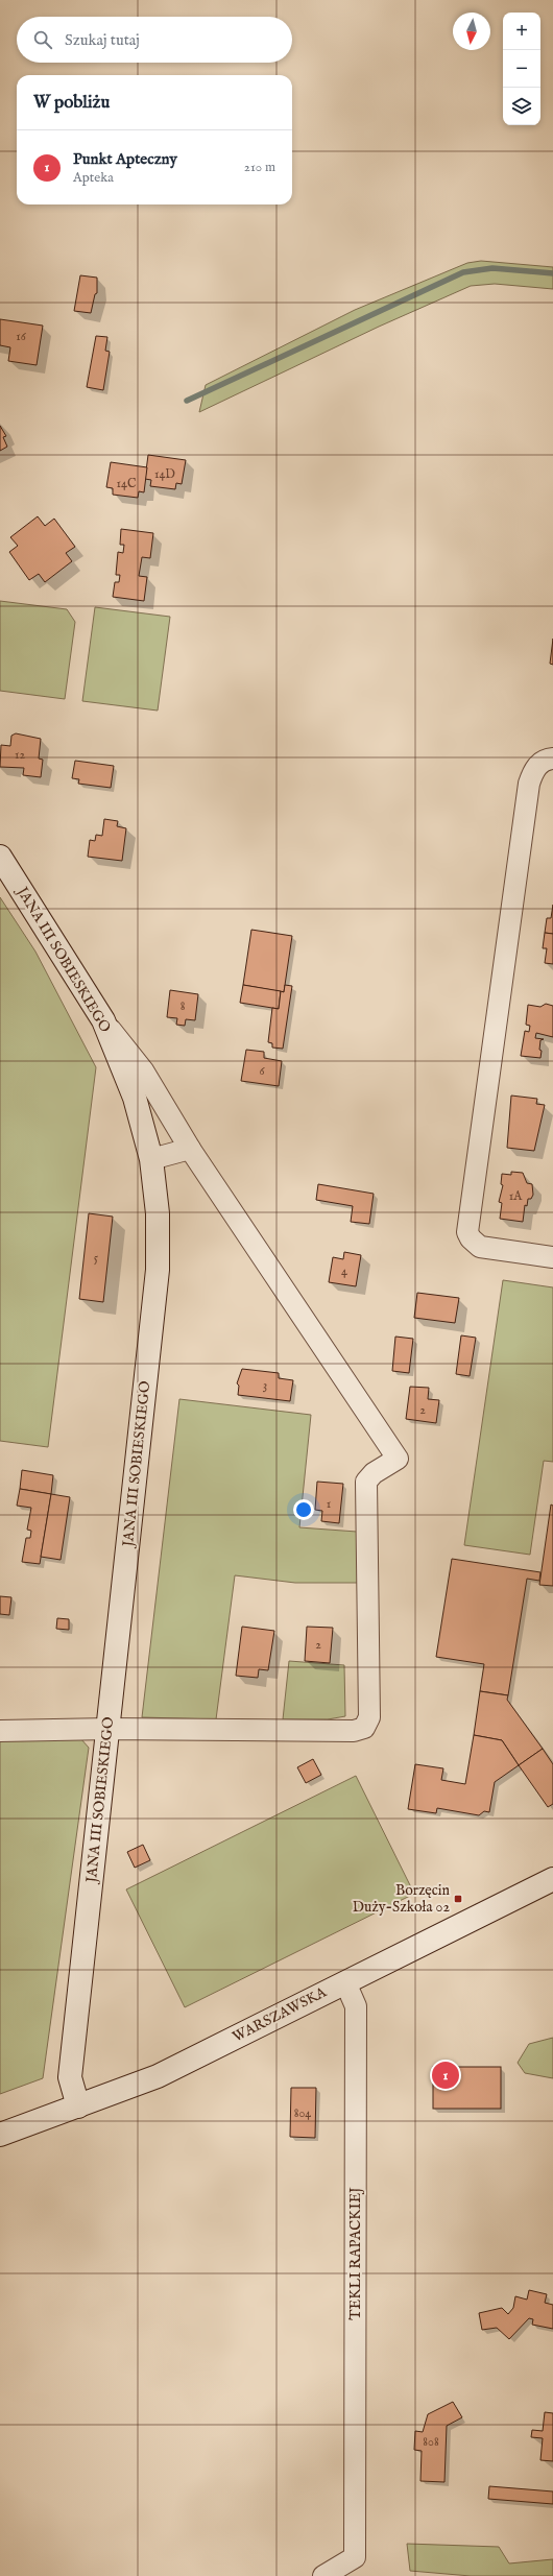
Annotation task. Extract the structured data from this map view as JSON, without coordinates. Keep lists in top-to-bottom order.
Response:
{
  "streets": {
    "main road": ["JANA III SOBIESKIEGO", "WARSZAWSKA"],
    "street": ["TEKLI RAPACKIEJ"]
  },
  "crossings": [
    ["JANA III SOBIESKIEGO", "WARSZAWSKA"],
    ["WARSZAWSKA", "TEKLI RAPACKIEJ"]
  ],
  "places": {
    "transit": ["Borzęcin Duży-Szkoła 02"]
  },
  "house_numbers": [
    "16",
    "14D",
    "14C",
    "12",
    "8",
    "6",
    "1A",
    "5",
    "4",
    "3",
    "2",
    "1",
    "2",
    "804",
    "808"
  ],
  "north": "bottom",
  "page": {
    "map_buttons": ["+", "−"],
    "search": "Szukaj tutaj",
    "heading": "W pobliżu",
    "list": [
      {
        "mark": "1",
        "name": "Punkt Apteczny",
        "note": "Apteka",
        "value": "210 m"
      }
    ],
    "pins": "1"
  }
}
